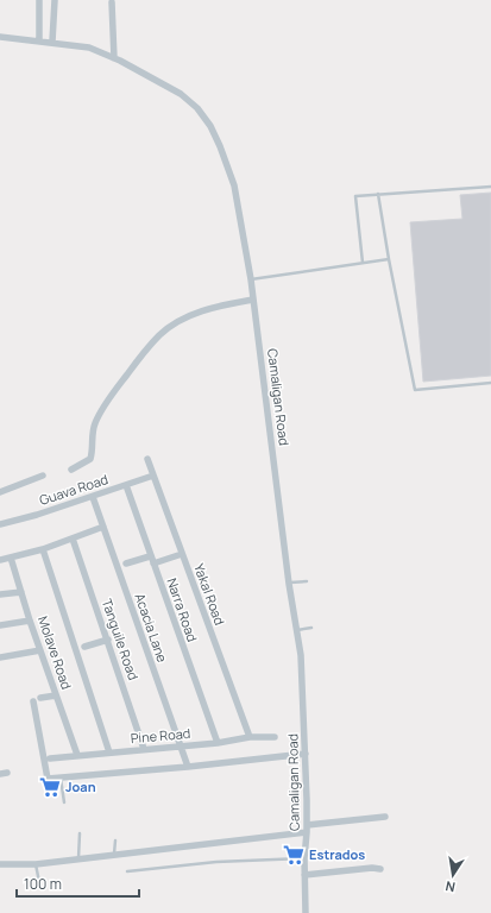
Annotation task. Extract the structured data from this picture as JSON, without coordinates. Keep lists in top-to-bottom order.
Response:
{
  "streets": {
    "street": [
      "Camaligan Road",
      "Guava Road",
      "Yakal Road",
      "Narra Road",
      "Acacia Lane",
      "Tanguile Road",
      "Molave Road",
      "Pine Road"
    ]
  },
  "crossings": [
    ["Guava Road", "Yakal Road"],
    ["Guava Road", "Narra Road"],
    ["Guava Road", "Acacia Lane"],
    ["Yakal Road", "Pine Road"],
    ["Narra Road", "Pine Road"],
    ["Acacia Lane", "Pine Road"],
    ["Tanguile Road", "Pine Road"],
    ["Molave Road", "Pine Road"]
  ],
  "places": {
    "supermarket": ["Joan", "Estrados"]
  },
  "scale_bar": "100 m",
  "north": "bottom"
}
